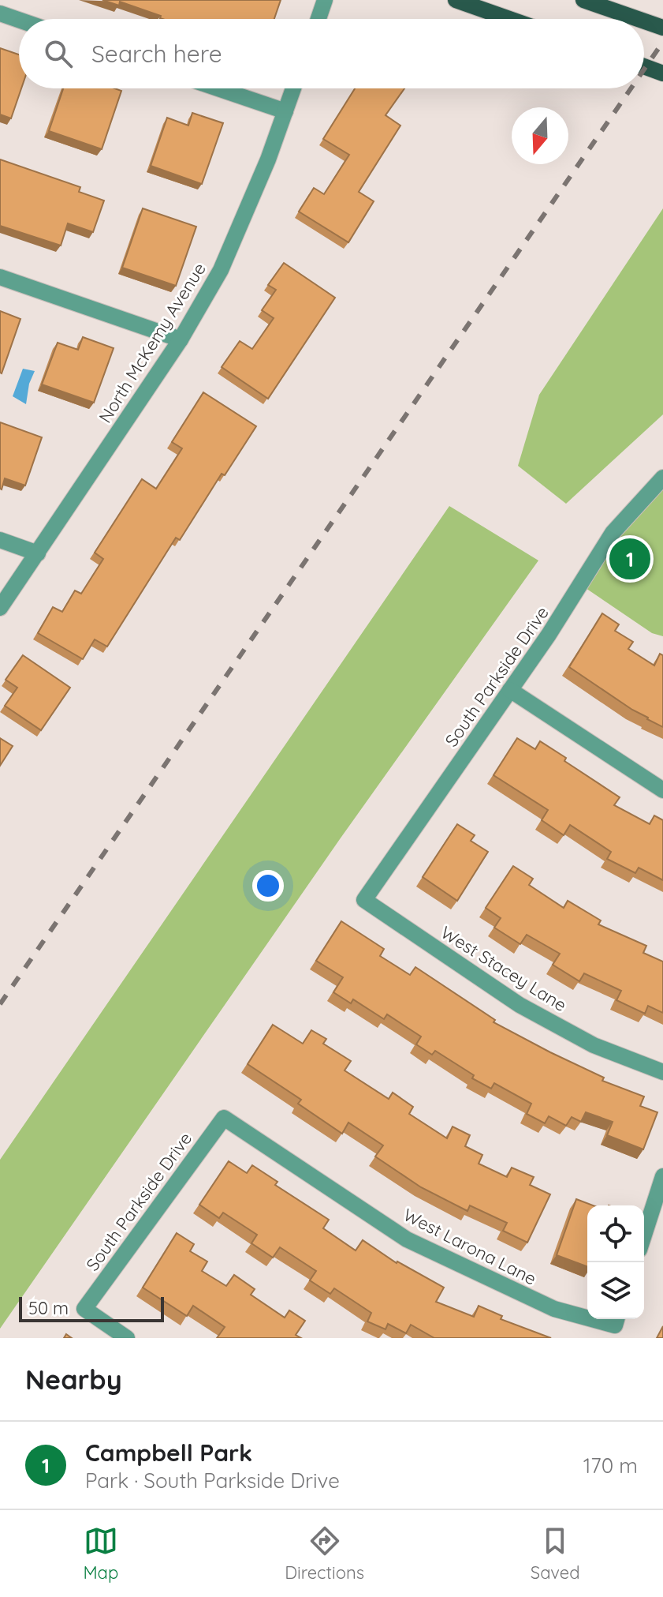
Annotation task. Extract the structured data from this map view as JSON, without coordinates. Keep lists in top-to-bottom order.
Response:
{
  "streets": {
    "street": [
      "North McKemy Avenue",
      "South Parkside Drive",
      "West Stacey Lane",
      "West Larona Lane"
    ]
  },
  "crossings": [
    ["South Parkside Drive", "West Stacey Lane"],
    ["South Parkside Drive", "West Larona Lane"]
  ],
  "scale_bar": "50 m",
  "north": "bottom",
  "page": {
    "search": "Search here",
    "pins": "1",
    "scale": "50 m",
    "heading": "Nearby",
    "list": [
      {
        "mark": "1",
        "name": "Campbell Park",
        "note": "Park · South Parkside Drive",
        "value": "170 m"
      }
    ],
    "nav": ["Map", "Directions", "Saved"]
  }
}
